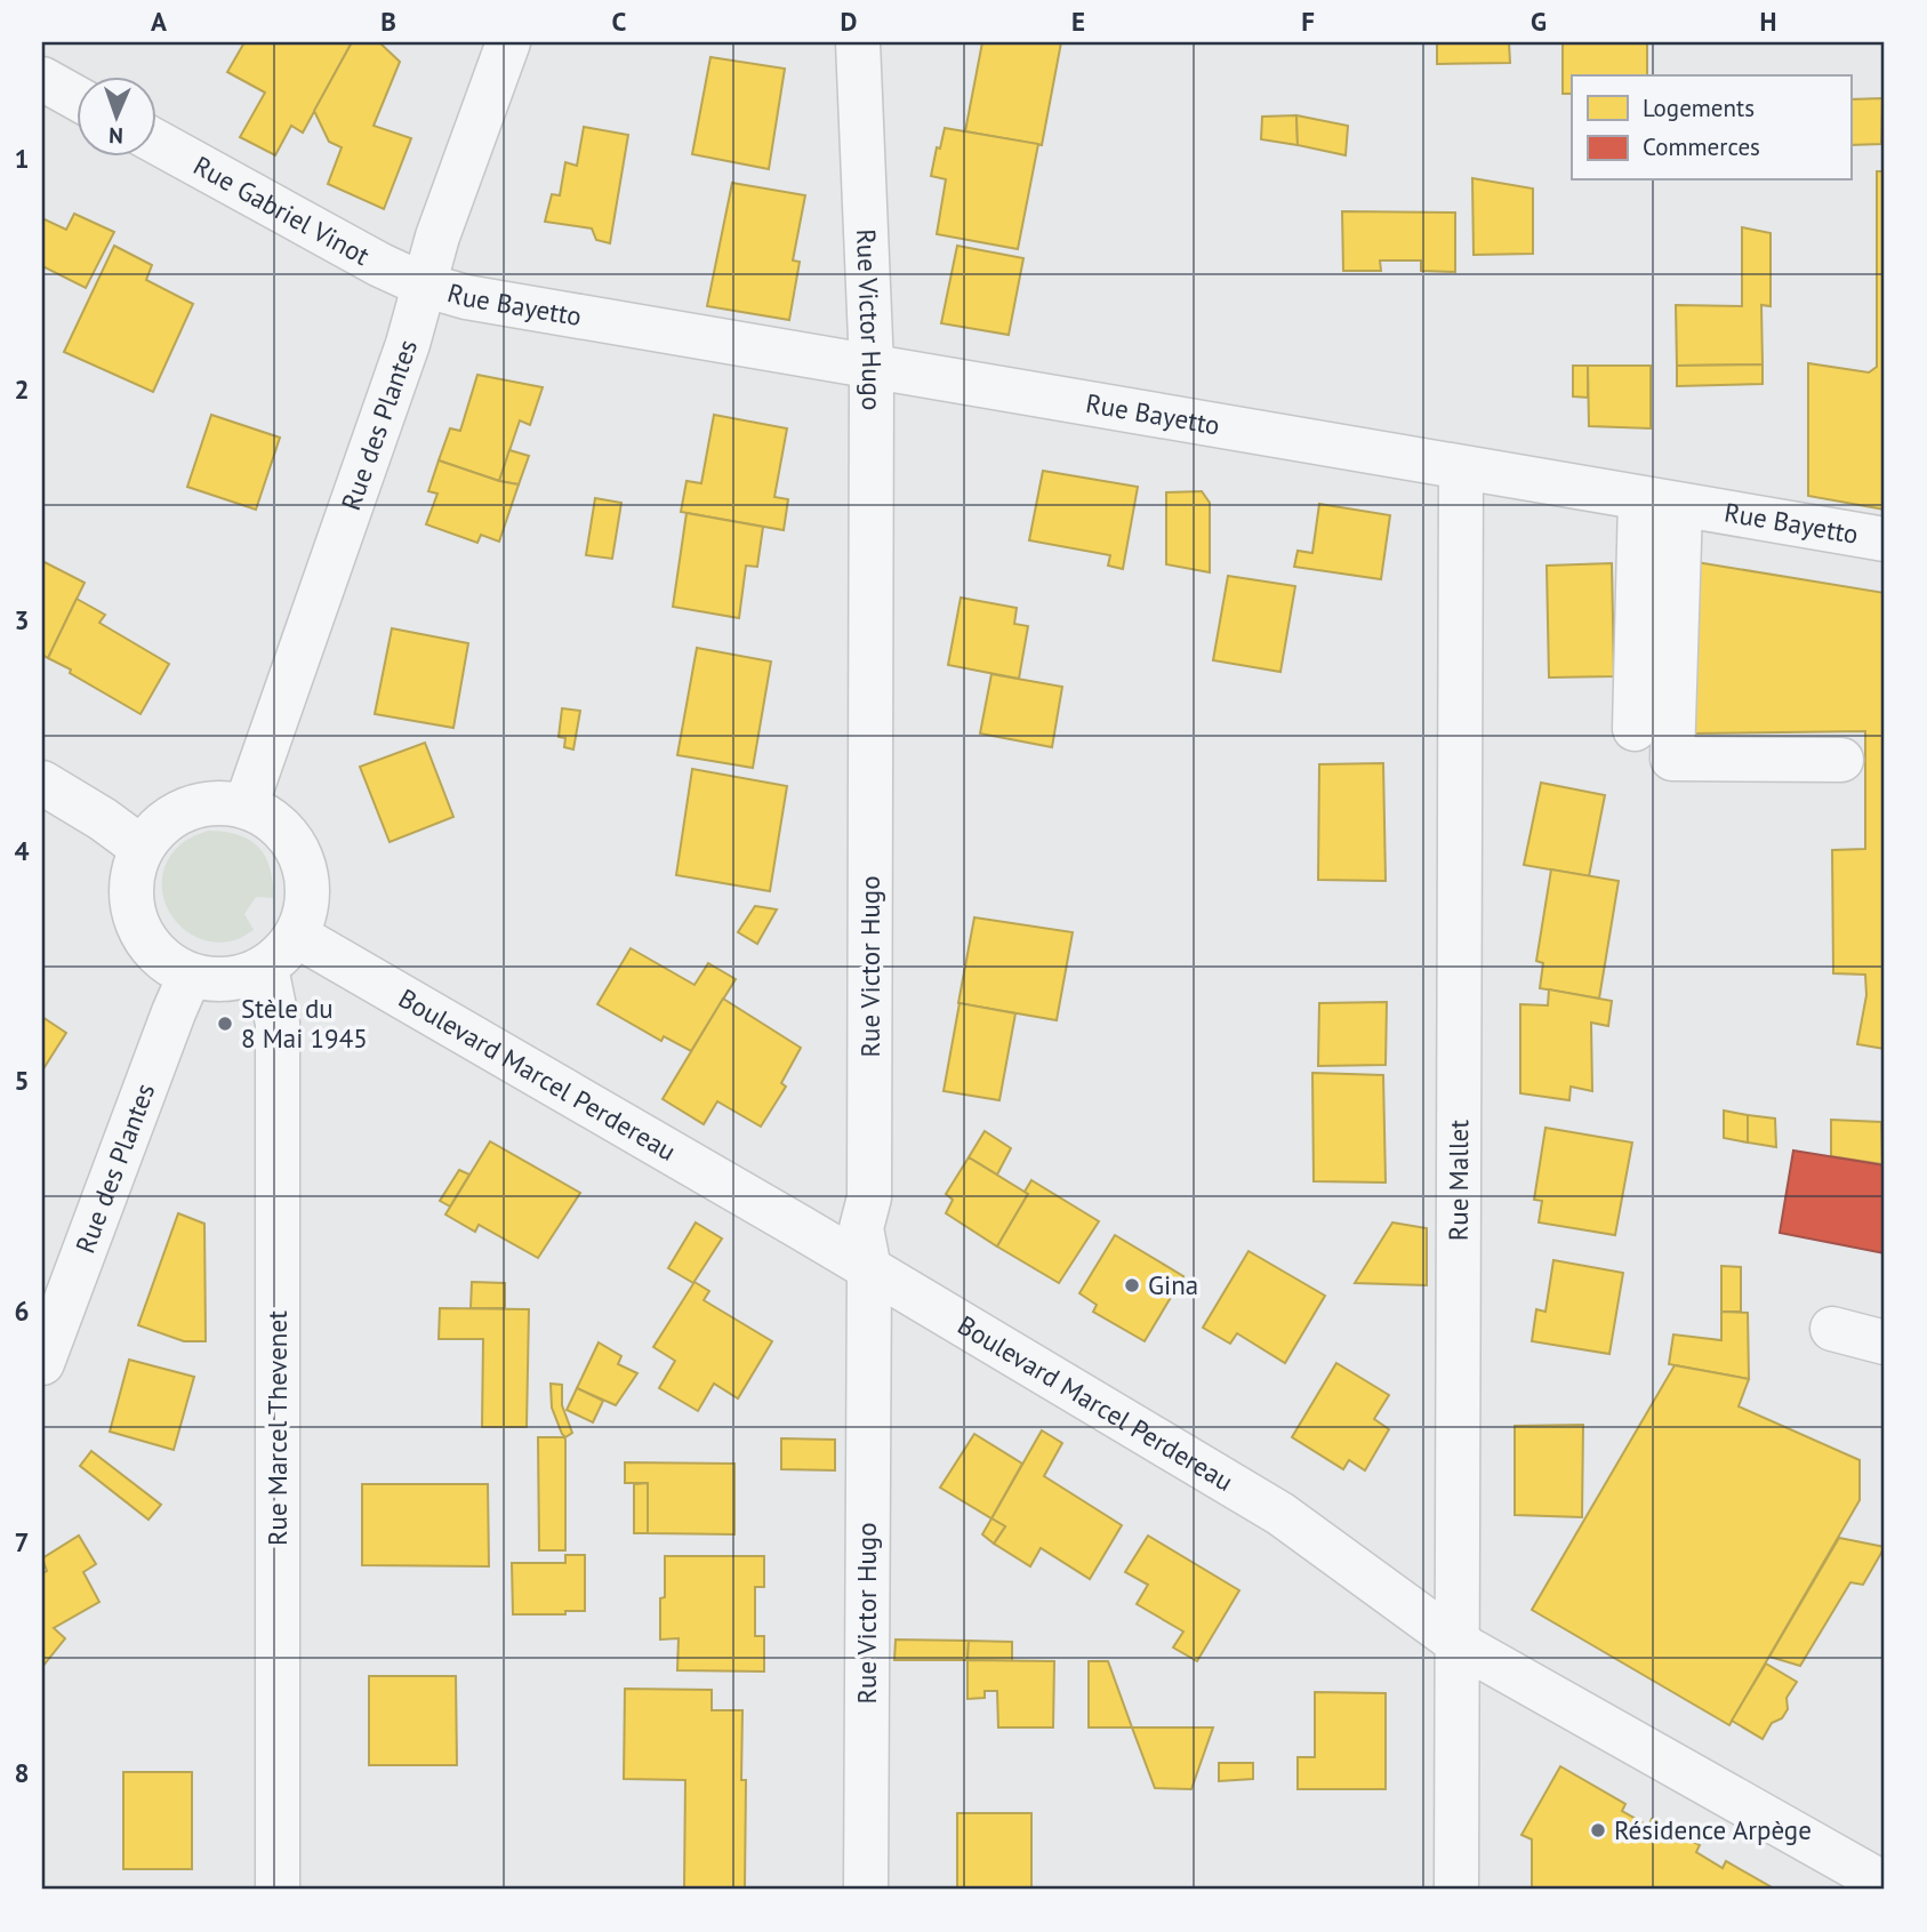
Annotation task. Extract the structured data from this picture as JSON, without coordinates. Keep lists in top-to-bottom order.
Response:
{
  "streets": {
    "street": [
      "Rue Gabriel Vinot",
      "Rue Bayetto",
      "Rue Victor Hugo",
      "Rue des Plantes",
      "Boulevard Marcel Perdereau",
      "Rue Mallet",
      "Rue Marcel Thevenet"
    ]
  },
  "crossings": [
    ["Rue Gabriel Vinot", "Rue Bayetto"],
    ["Rue Gabriel Vinot", "Rue des Plantes"],
    ["Rue Bayetto", "Rue Victor Hugo"],
    ["Rue Bayetto", "Rue des Plantes"],
    ["Rue Bayetto", "Rue Mallet"],
    ["Rue Victor Hugo", "Boulevard Marcel Perdereau"],
    ["Rue des Plantes", "Boulevard Marcel Perdereau"],
    ["Rue des Plantes", "Rue Marcel Thevenet"],
    ["Boulevard Marcel Perdereau", "Rue Mallet"],
    ["Boulevard Marcel Perdereau", "Rue Marcel Thevenet"]
  ],
  "places": ["Stèle du 8 Mai 1945", "Gina", "Résidence Arpège"],
  "legend": ["Logements", "Commerces"],
  "north": "bottom",
  "grid": {
    "columns": [
      "A",
      "B",
      "C",
      "D",
      "E",
      "F",
      "G",
      "H"
    ],
    "rows": [
      "1",
      "2",
      "3",
      "4",
      "5",
      "6",
      "7",
      "8"
    ]
  }
}
